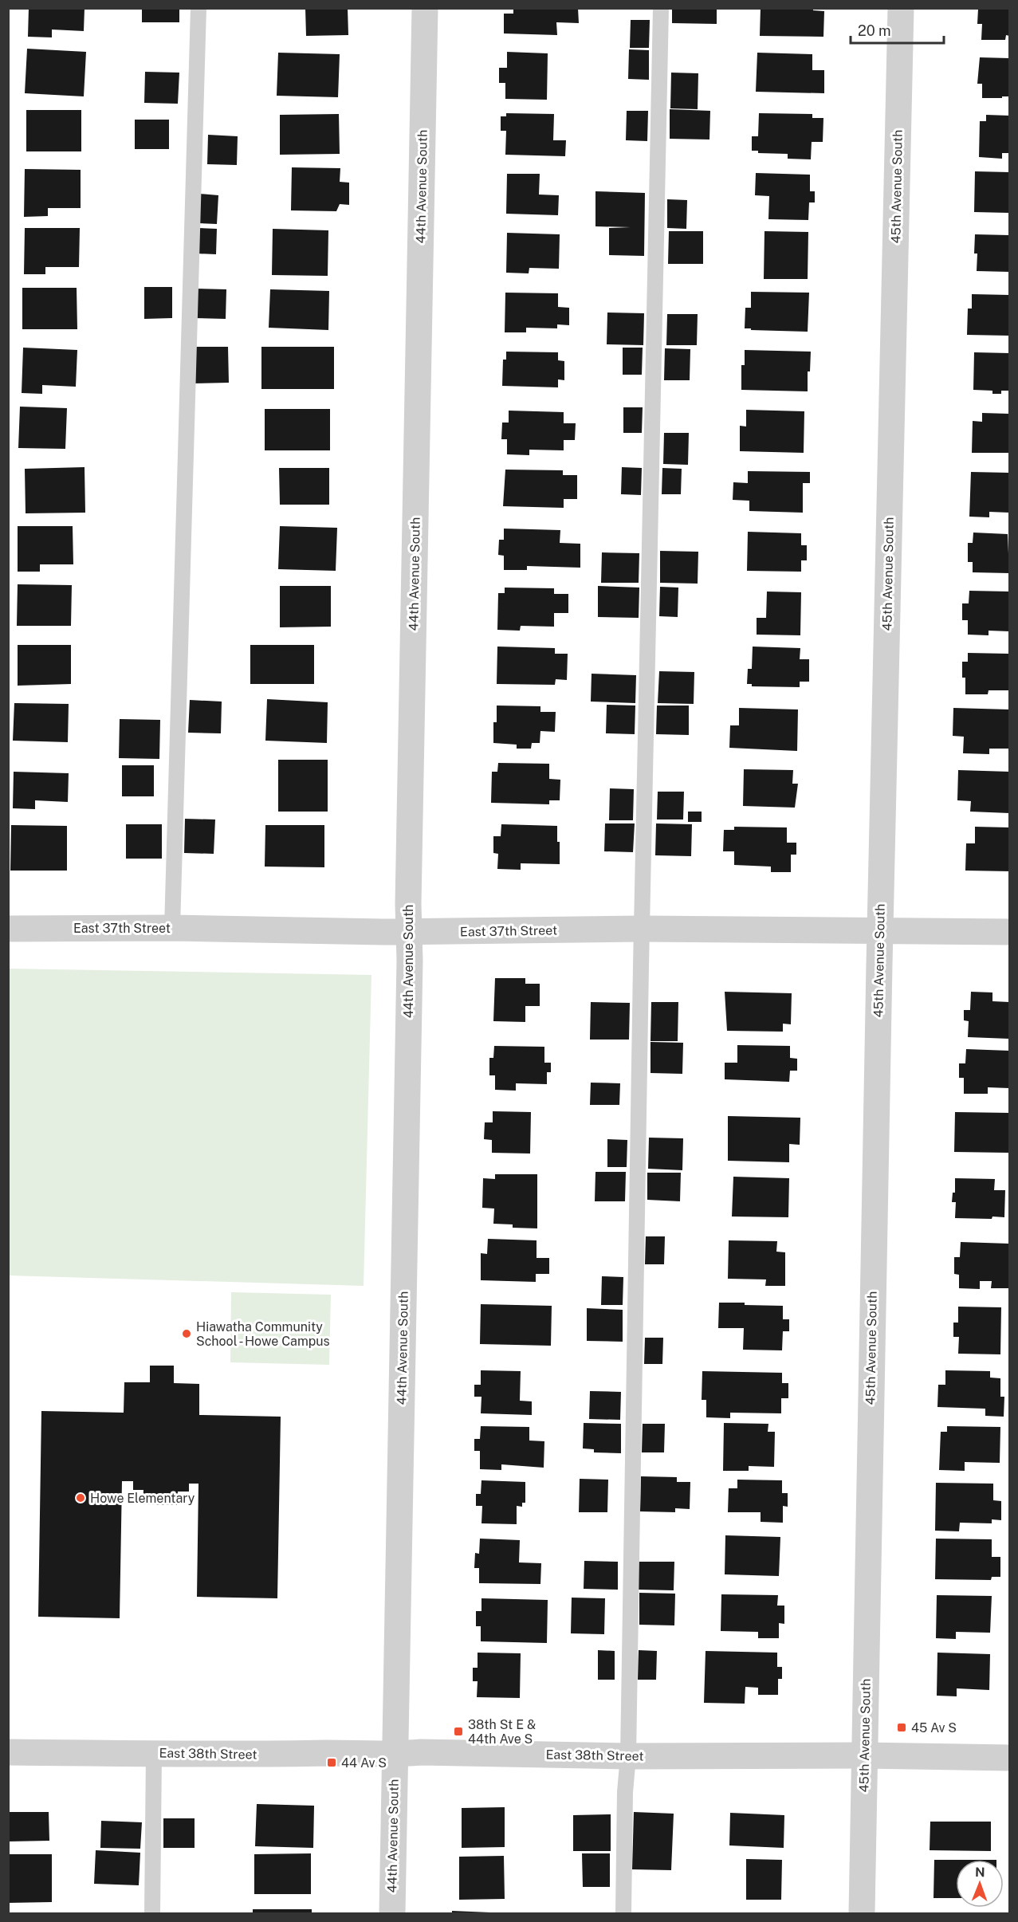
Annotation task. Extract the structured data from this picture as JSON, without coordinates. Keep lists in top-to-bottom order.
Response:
{
  "streets": {
    "street": [
      "44th Avenue South",
      "45th Avenue South",
      "East 37th Street",
      "East 38th Street"
    ]
  },
  "crossings": [
    ["44th Avenue South", "East 37th Street"],
    ["44th Avenue South", "East 38th Street"],
    ["45th Avenue South", "East 37th Street"],
    ["45th Avenue South", "East 38th Street"]
  ],
  "places": {
    "other": ["Hiawatha Community School - Howe Campus", "Howe Elementary"],
    "transit": ["45 Av S", "38th St E & 44th Ave S", "44 Av S"]
  },
  "scale_bar": "20 m",
  "north": "top"
}
